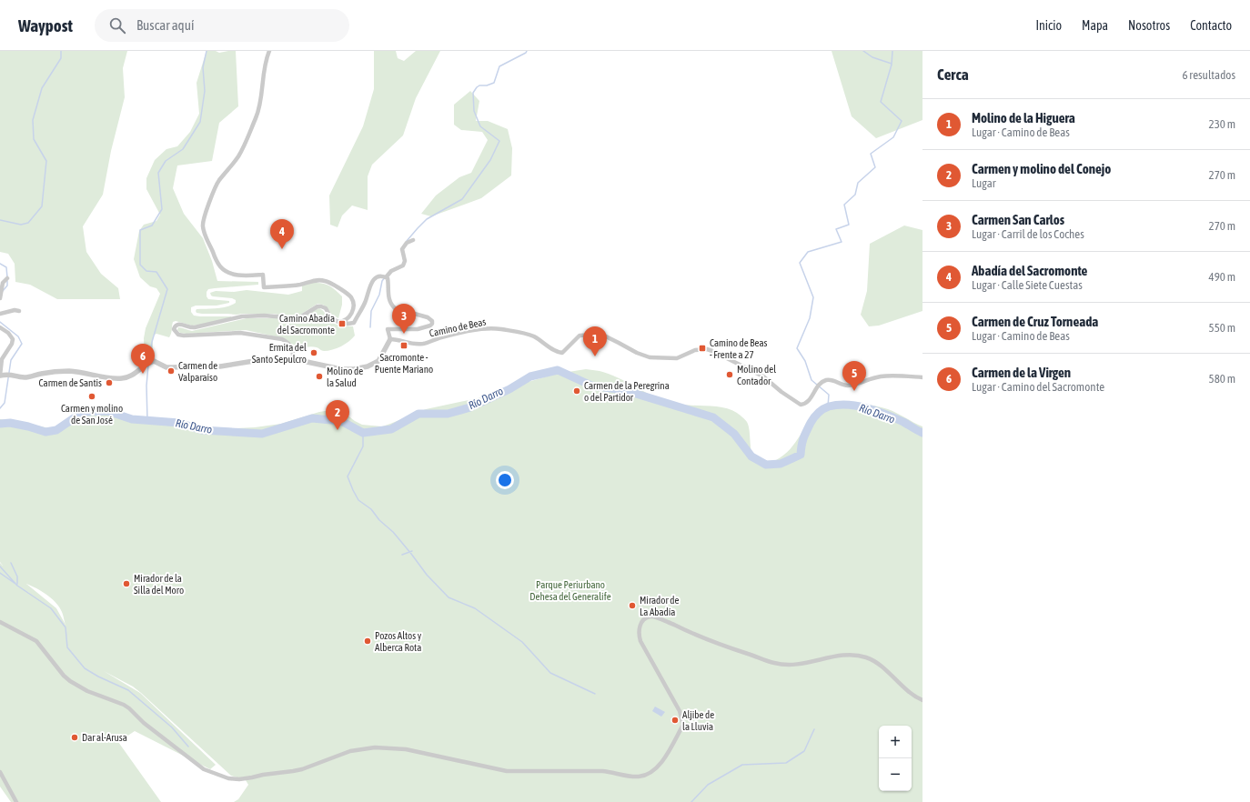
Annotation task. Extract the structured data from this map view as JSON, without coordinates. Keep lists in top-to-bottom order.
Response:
{
  "streets": {
    "street": ["Camino de Beas"]
  },
  "water": ["Río Darro"],
  "parks": ["Parque Periurbano Dehesa del Generalife"],
  "places": {
    "transit": ["Camino Abadía del Sacromonte", "Sacromonte - Puente Mariano", "Camino de Beas - Frente a 27"],
    "other": [
      "Ermita del Santo Sepulcro",
      "Carmen de Valparaíso",
      "Molino del Contador",
      "Molino de la Salud",
      "Carmen de Santis",
      "Carmen de la Peregrina o del Partidor",
      "Carmen y molino de San José",
      "Mirador de la Silla del Moro",
      "Mirador de La Abadía",
      "Pozos Altos y Alberca Rota",
      "Aljibe de la Lluvia",
      "Dar al-Arusa"
    ]
  },
  "page": {
    "header": "Waypost",
    "search": "Buscar aquí",
    "nav": [
      "Inicio",
      "Mapa",
      "Nosotros",
      "Contacto"
    ],
    "heading": ["Cerca", "6 resultados"],
    "list": [
      {
        "mark": "1",
        "name": "Molino de la Higuera",
        "note": "Lugar · Camino de Beas",
        "value": "230 m"
      },
      {
        "mark": "2",
        "name": "Carmen y molino del Conejo",
        "note": "Lugar",
        "value": "270 m"
      },
      {
        "mark": "3",
        "name": "Carmen San Carlos",
        "note": "Lugar · Carril de los Coches",
        "value": "270 m"
      },
      {
        "mark": "4",
        "name": "Abadía del Sacromonte",
        "note": "Lugar · Calle Siete Cuestas",
        "value": "490 m"
      },
      {
        "mark": "5",
        "name": "Carmen de Cruz Torneada",
        "note": "Lugar · Camino de Beas",
        "value": "550 m"
      },
      {
        "mark": "6",
        "name": "Carmen de la Virgen",
        "note": "Lugar · Camino del Sacromonte",
        "value": "580 m"
      }
    ],
    "pins": [
      "4",
      "3",
      "1",
      "6",
      "5",
      "2"
    ],
    "map_buttons": ["+", "−"]
  }
}
